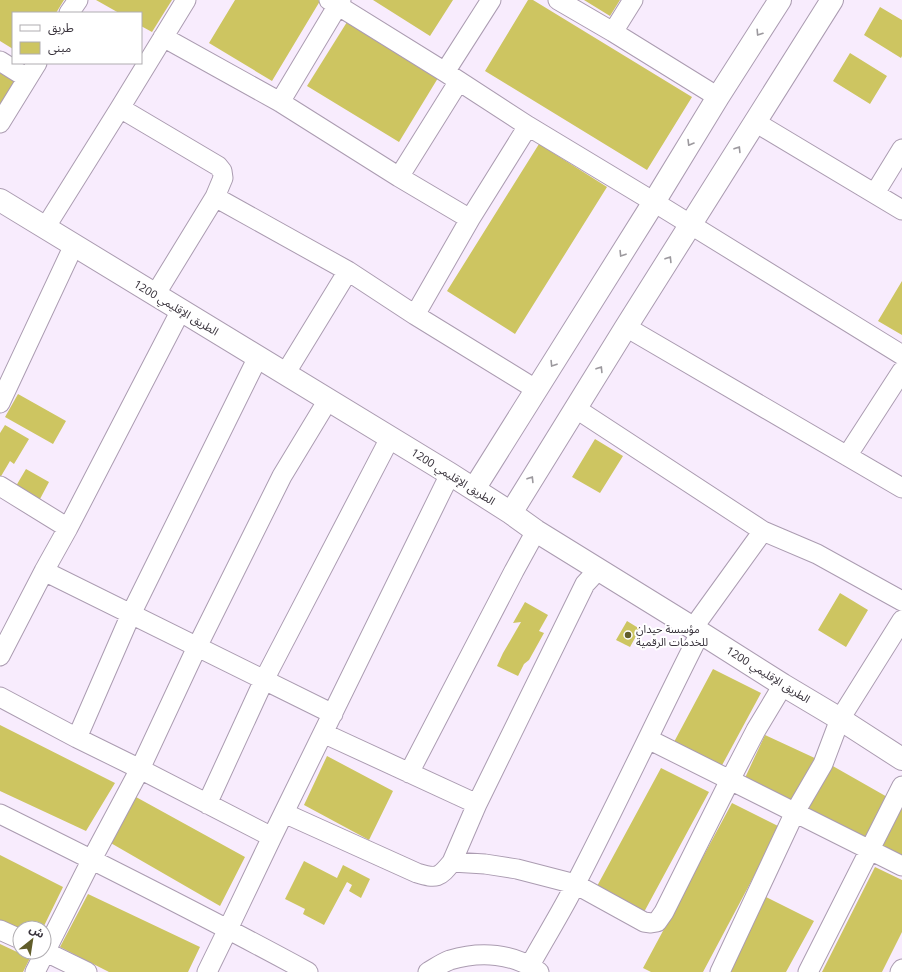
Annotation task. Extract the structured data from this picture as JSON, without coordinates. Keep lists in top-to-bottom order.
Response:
{
  "streets": {
    "street": ["الطريق الإقليمي 1200"]
  },
  "places": ["مؤسسة حيدان للخدمات الرقمية"],
  "legend": ["طريق", "مبنى"],
  "north": "top right"
}
